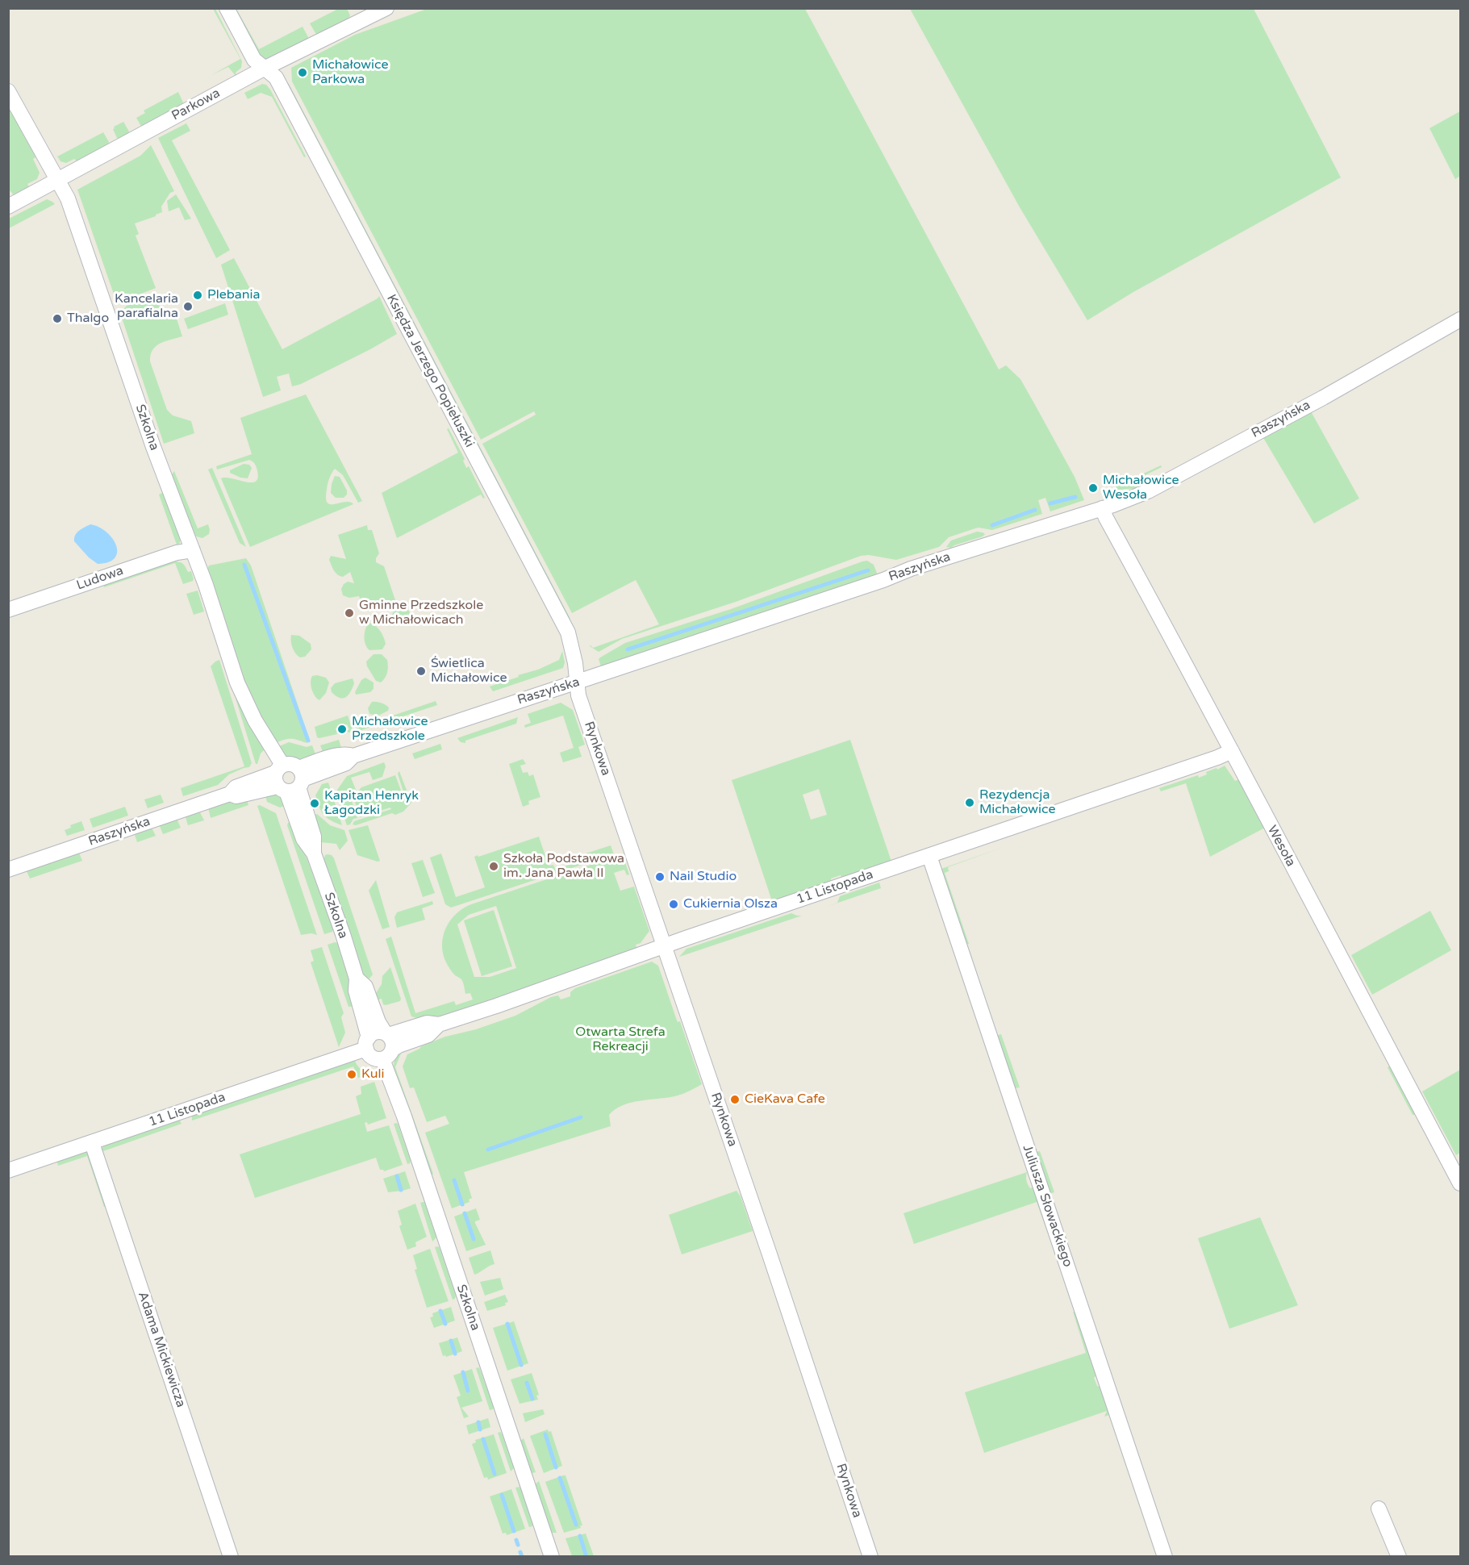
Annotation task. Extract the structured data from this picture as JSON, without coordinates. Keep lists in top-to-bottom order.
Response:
{
  "streets": {
    "street": [
      "Parkowa",
      "Księdza Jerzego Popiełuszki",
      "Raszyńska",
      "Szkolna",
      "Ludowa",
      "Rynkowa",
      "Wesoła",
      "11 Listopada",
      "Juliusza Słowackiego",
      "Adama Mickiewicza"
    ]
  },
  "crossings": [
    ["Parkowa", "Księdza Jerzego Popiełuszki"],
    ["Parkowa", "Szkolna"],
    ["Księdza Jerzego Popiełuszki", "Raszyńska"],
    ["Księdza Jerzego Popiełuszki", "Rynkowa"],
    ["Raszyńska", "Szkolna"],
    ["Raszyńska", "Rynkowa"],
    ["Raszyńska", "Wesoła"],
    ["Szkolna", "Ludowa"],
    ["Szkolna", "11 Listopada"],
    ["Rynkowa", "11 Listopada"],
    ["Wesoła", "11 Listopada"],
    ["11 Listopada", "Juliusza Słowackiego"],
    ["11 Listopada", "Adama Mickiewicza"]
  ],
  "parks": ["Otwarta Strefa Rekreacji"],
  "places": [
    "Michałowice Parkowa",
    "Plebania",
    "Kancelaria parafialna",
    "Thalgo",
    "Michałowice Wesoła",
    "Gminne Przedszkole w Michałowicach",
    "Świetlica Michałowice",
    "Michałowice Przedszkole",
    "Rezydencja Michałowice",
    "Kapitan Henryk Łagodzki",
    "Szkoła Podstawowa im. Jana Pawła II",
    "Nail Studio",
    "Cukiernia Olsza",
    "Kuli",
    "CieKava Cafe"
  ]
}
